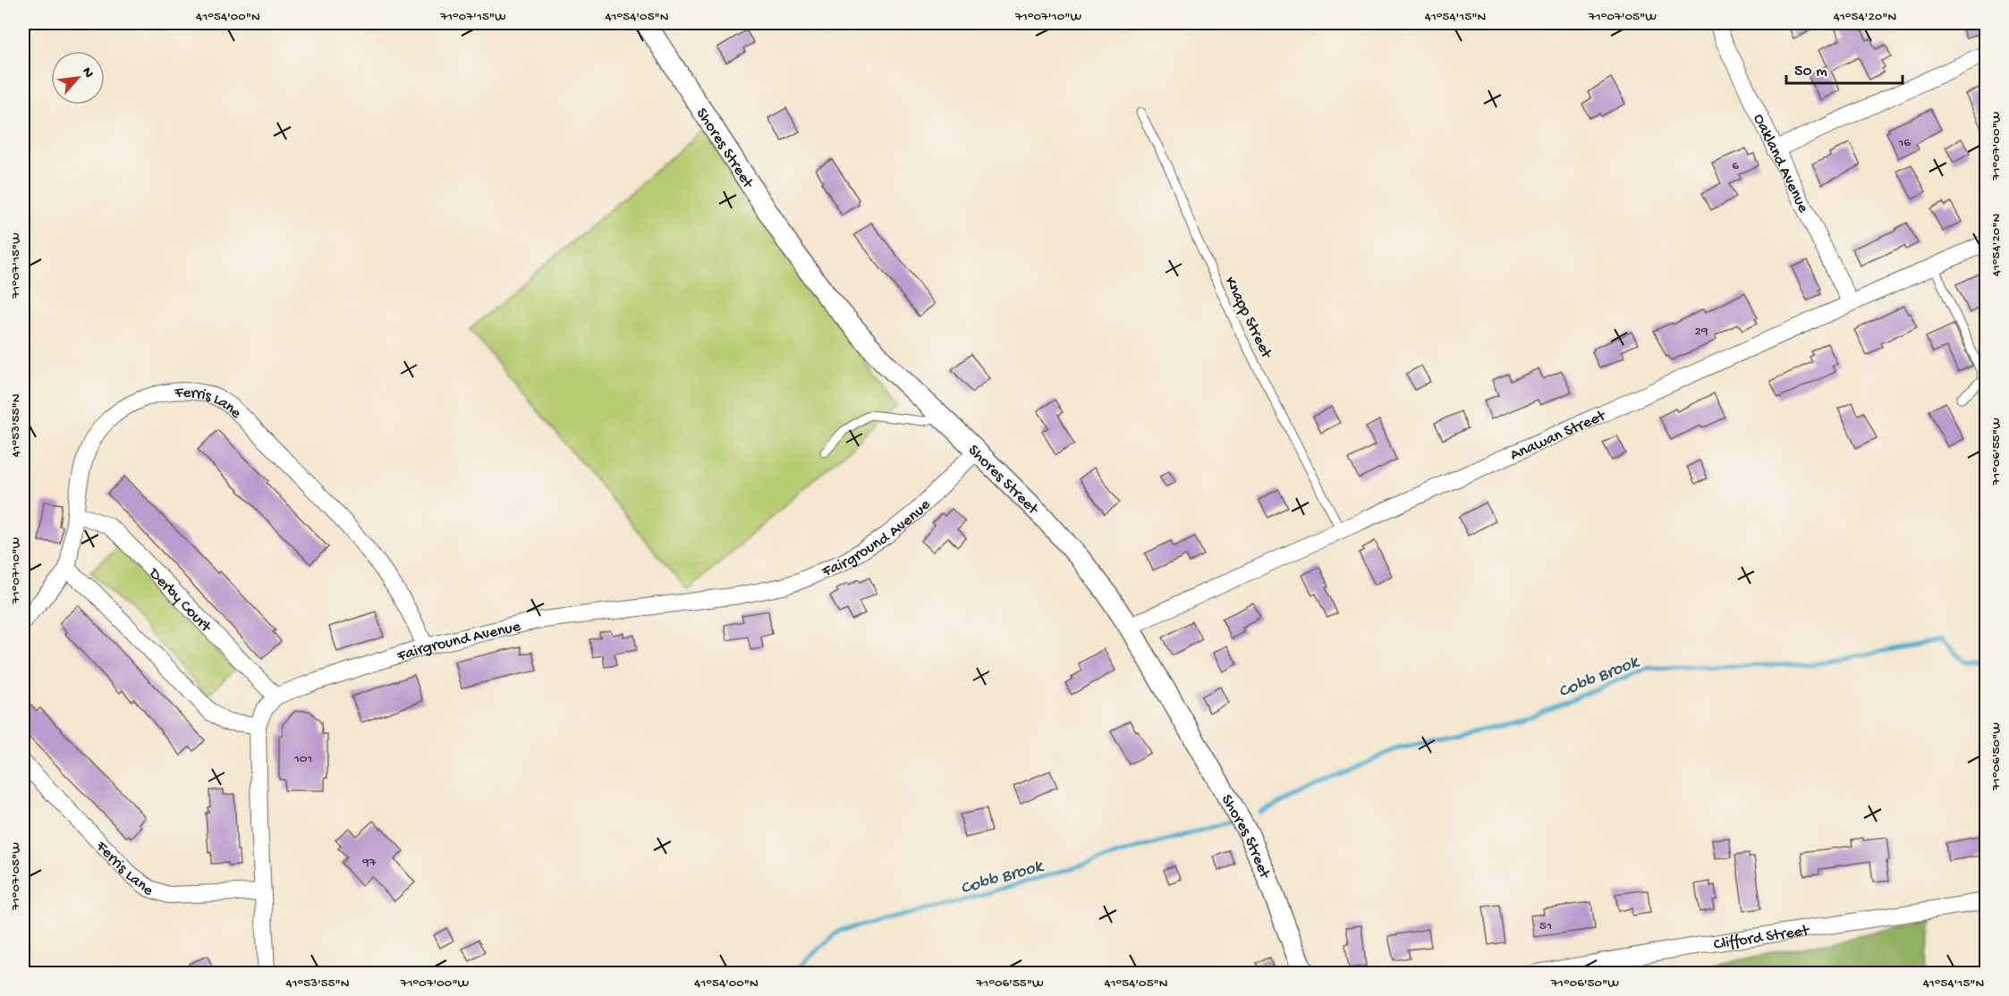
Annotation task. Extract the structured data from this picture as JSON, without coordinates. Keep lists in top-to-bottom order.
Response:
{
  "streets": {
    "street": [
      "Shores Street",
      "Oakland Avenue",
      "Ferris Lane",
      "Anawan Street",
      "Fairground Avenue",
      "Derby Court",
      "Clifford Street"
    ],
    "lane": ["Knapp Street"]
  },
  "crossings": [
    ["Shores Street", "Anawan Street"],
    ["Shores Street", "Fairground Avenue"],
    ["Oakland Avenue", "Anawan Street"],
    ["Knapp Street", "Anawan Street"],
    ["Ferris Lane", "Fairground Avenue"],
    ["Ferris Lane", "Derby Court"],
    ["Fairground Avenue", "Derby Court"]
  ],
  "water": ["Cobb Brook"],
  "house_numbers": [
    "16",
    "6",
    "29",
    "101",
    "97",
    "51"
  ],
  "scale_bar": "50 m",
  "north": "top right",
  "coordinates": [
    "41°54'00\"N",
    "71°07'15\"W",
    "41°54'05\"N",
    "71°07'10\"W",
    "41°54'15\"N",
    "71°07'05\"W",
    "41°54'20\"N",
    "71°07'00\"W",
    "41°53'55\"N",
    "71°06'55\"W",
    "71°06'50\"W"
  ]
}
